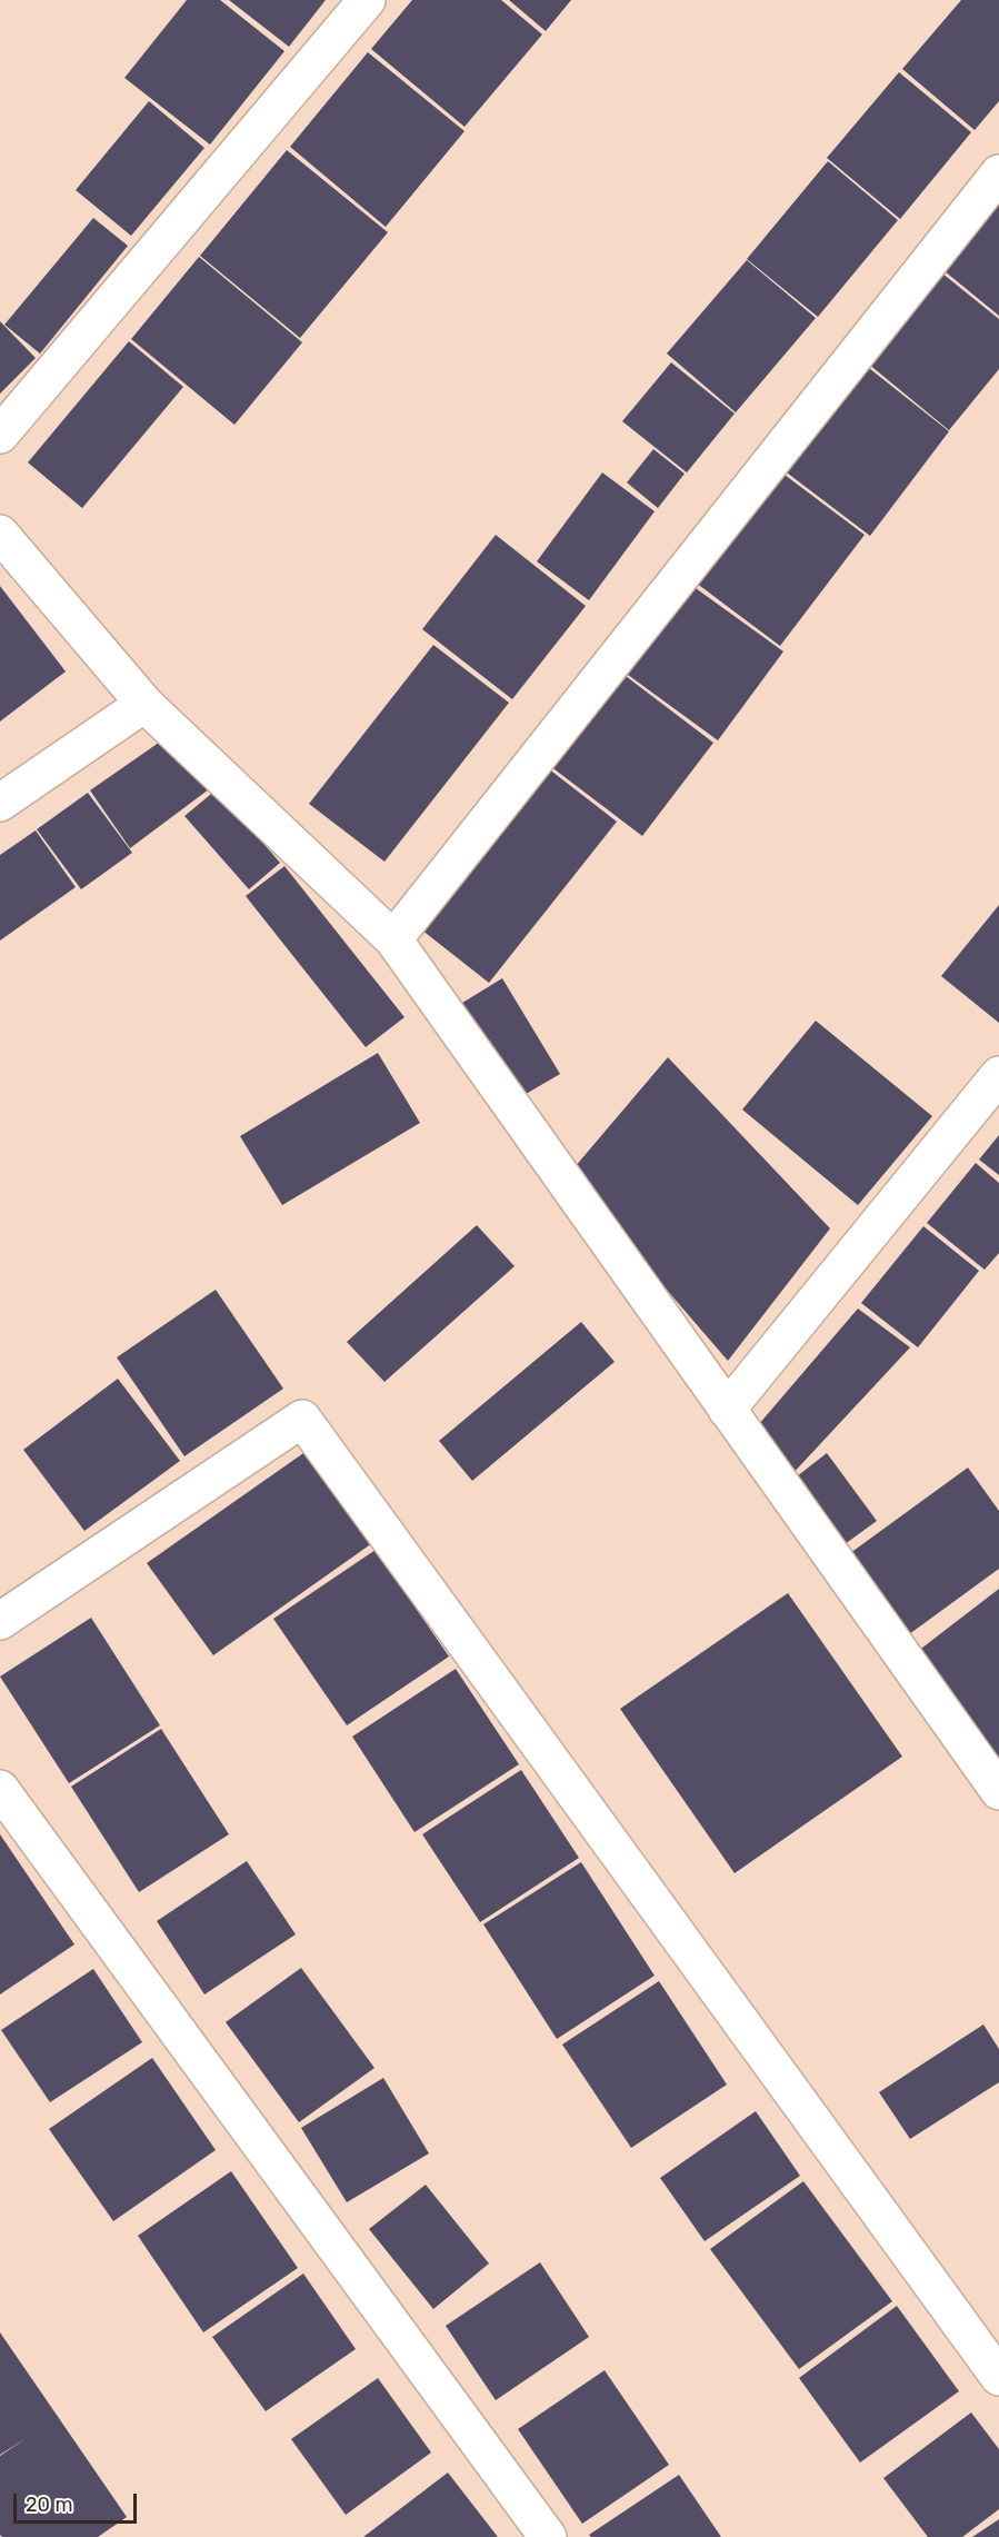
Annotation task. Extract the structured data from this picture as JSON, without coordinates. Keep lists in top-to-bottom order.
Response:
{
  "scale_bar": "20 m"
}
